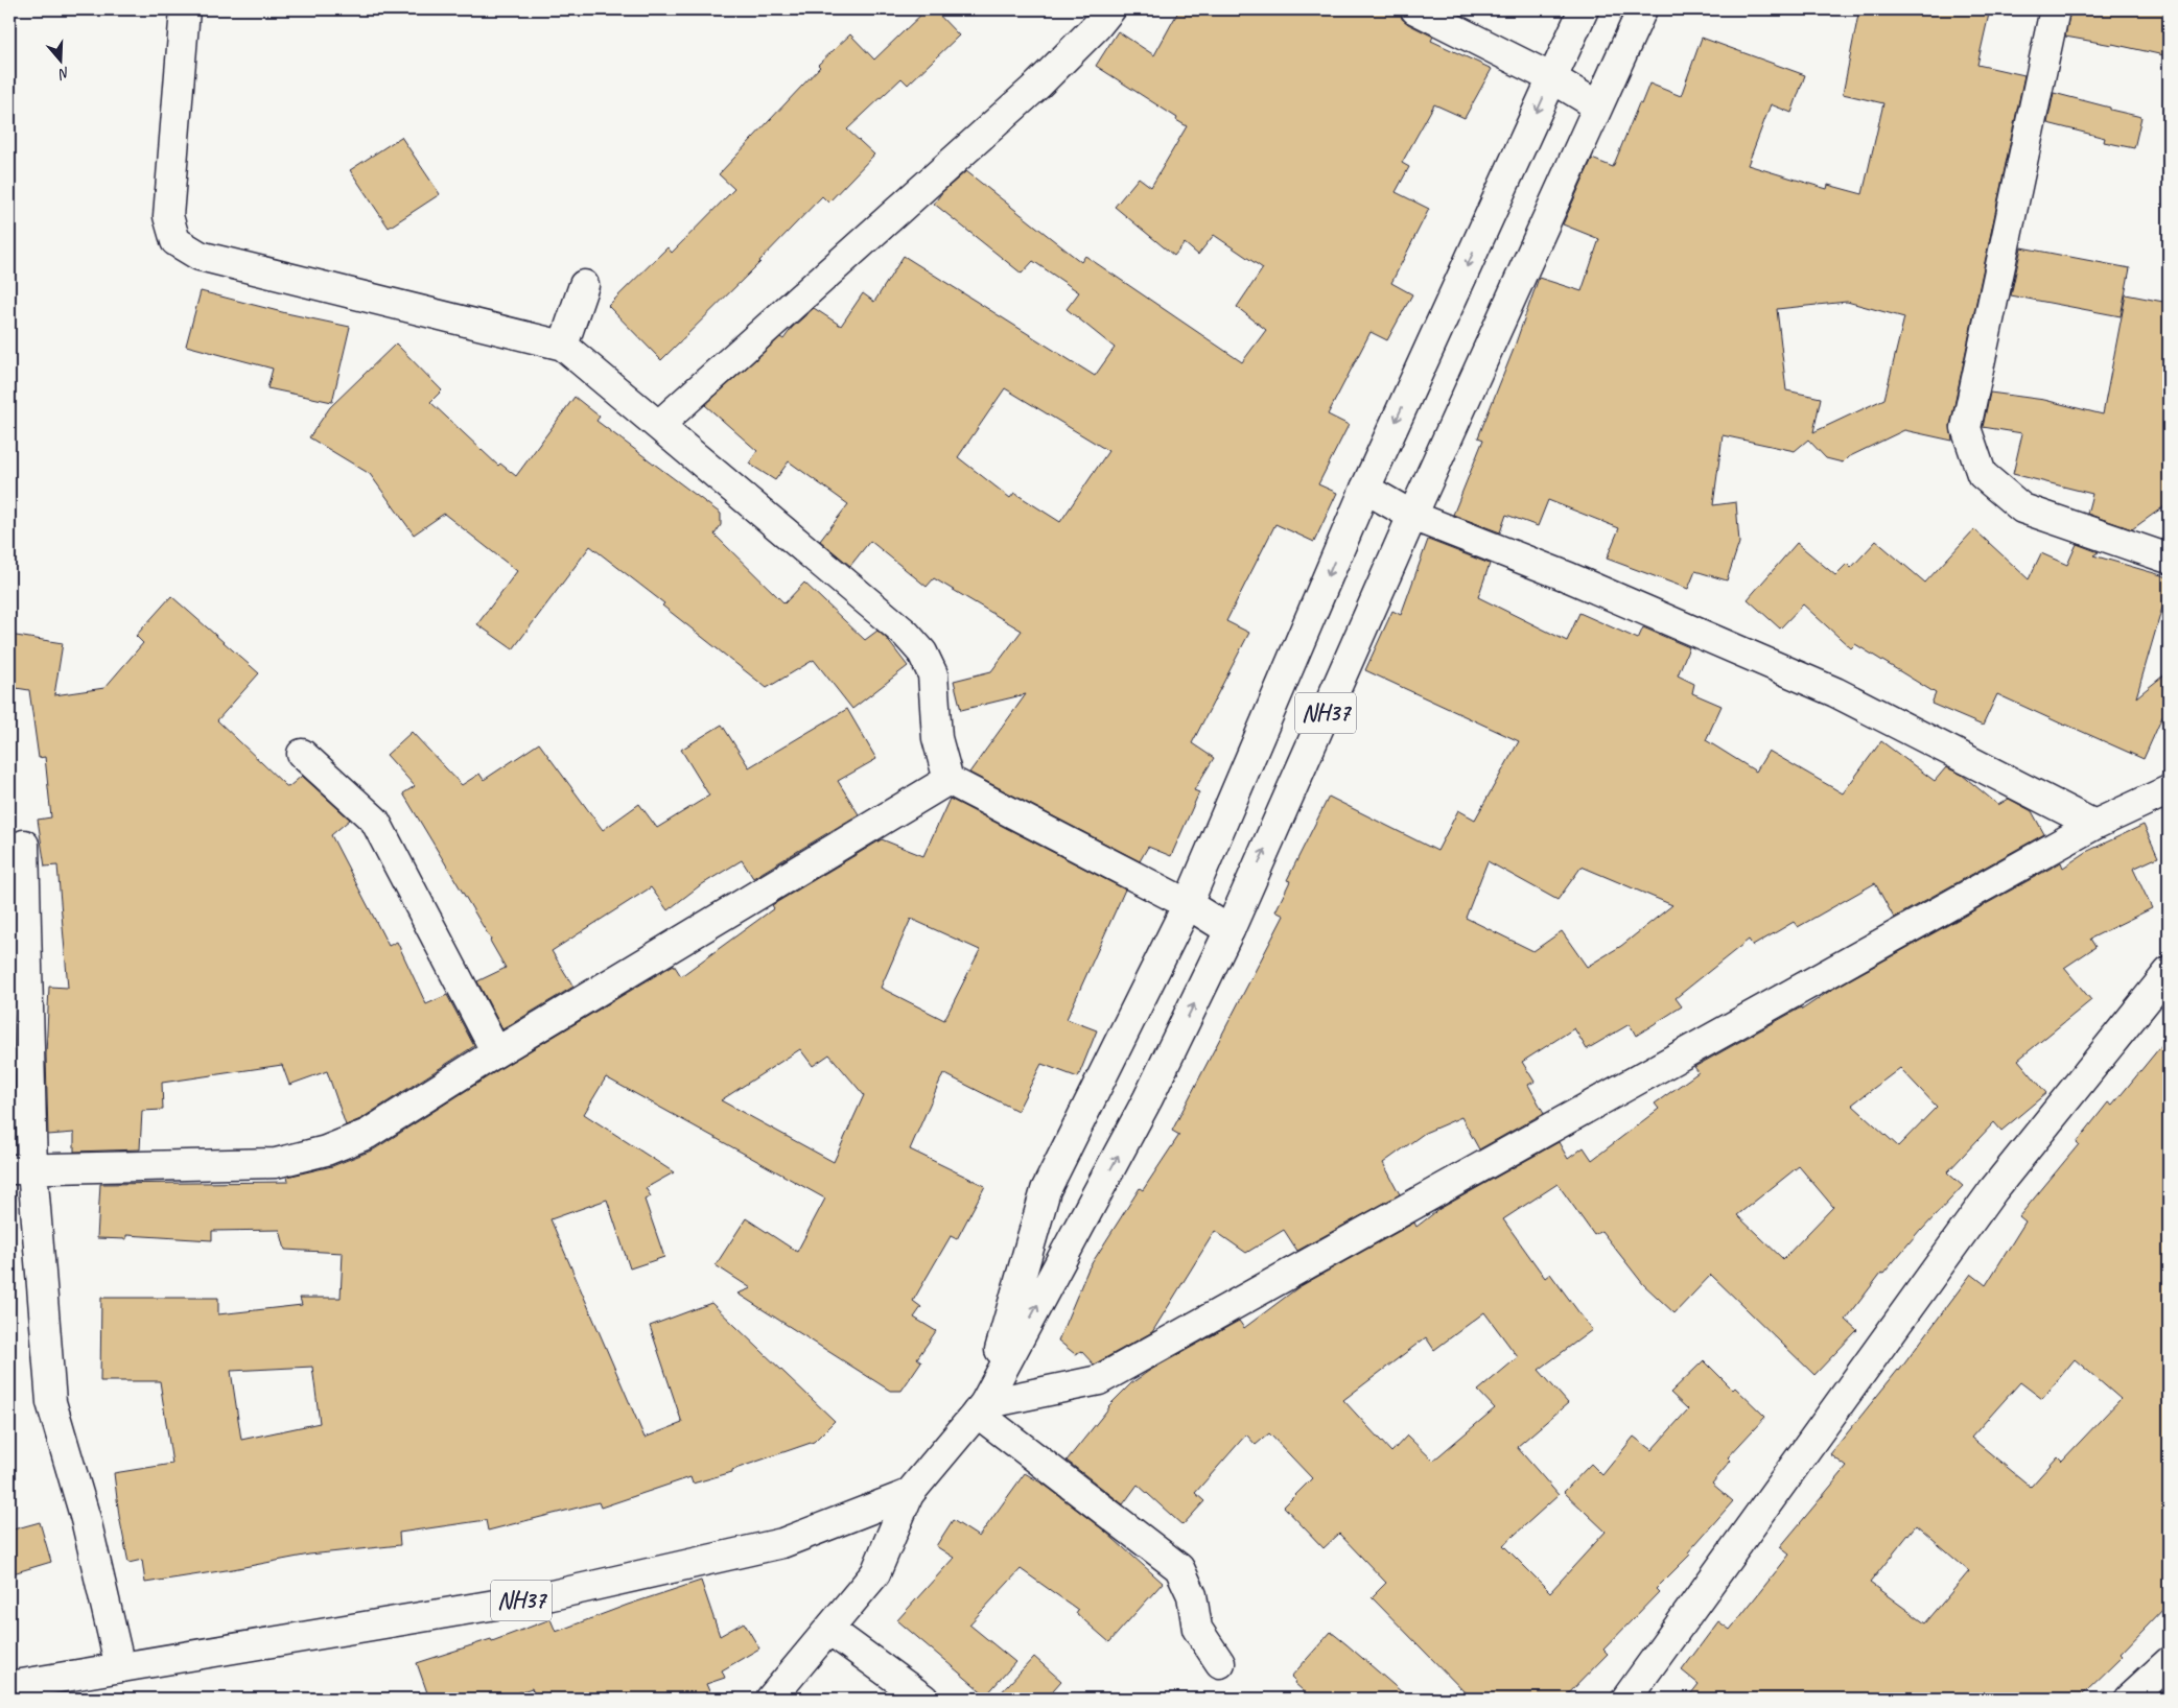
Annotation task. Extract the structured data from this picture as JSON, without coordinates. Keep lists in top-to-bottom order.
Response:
{
  "streets": {
    "main road": ["NH37"]
  },
  "north": "bottom"
}
